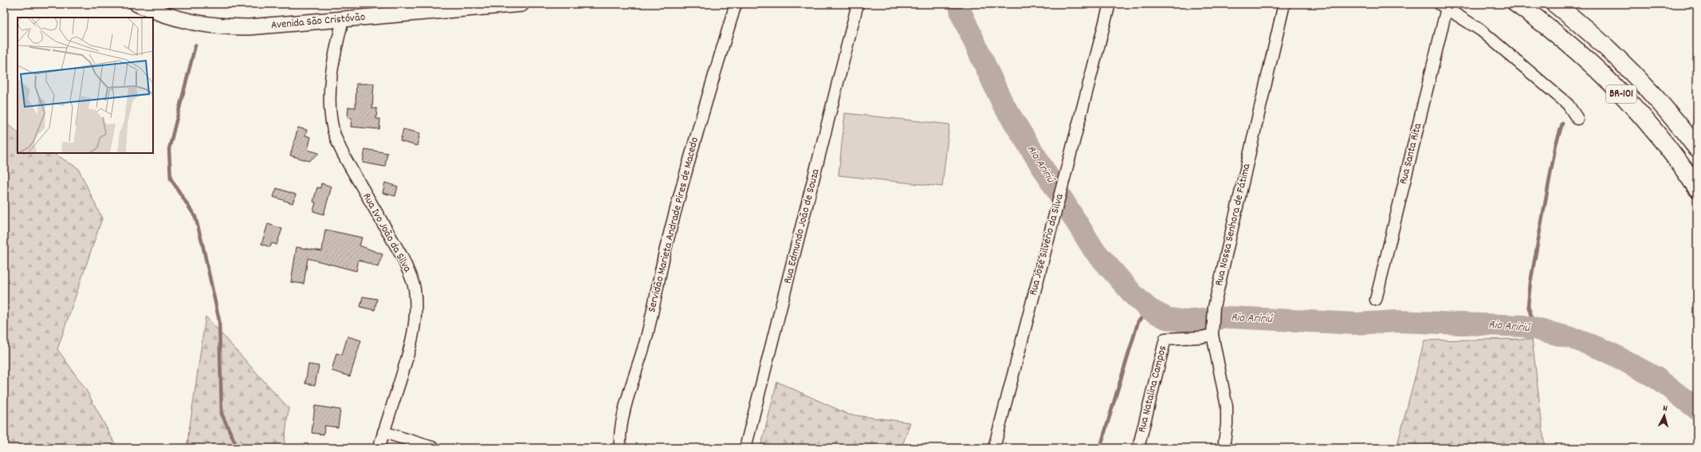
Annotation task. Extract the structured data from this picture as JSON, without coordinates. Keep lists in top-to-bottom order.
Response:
{
  "streets": {
    "highway": ["BR-101"],
    "main road": ["Avenida São Cristóvão"],
    "street": [
      "Rua Santa Rita",
      "Servidão Marieta Andrade Pires de Macedo",
      "Rua Nossa Senhora de Fátima",
      "Rua Edmundo João de Souza",
      "Rua Ivo João da Silva",
      "Rua José Silvério da Silva",
      "Rua Natalina Campos"
    ]
  },
  "crossings": [
    ["Avenida São Cristóvão", "Rua Ivo João da Silva"],
    ["Rua Nossa Senhora de Fátima", "Rua Natalina Campos"]
  ],
  "water": ["Rio Aririú"],
  "north": "top"
}
